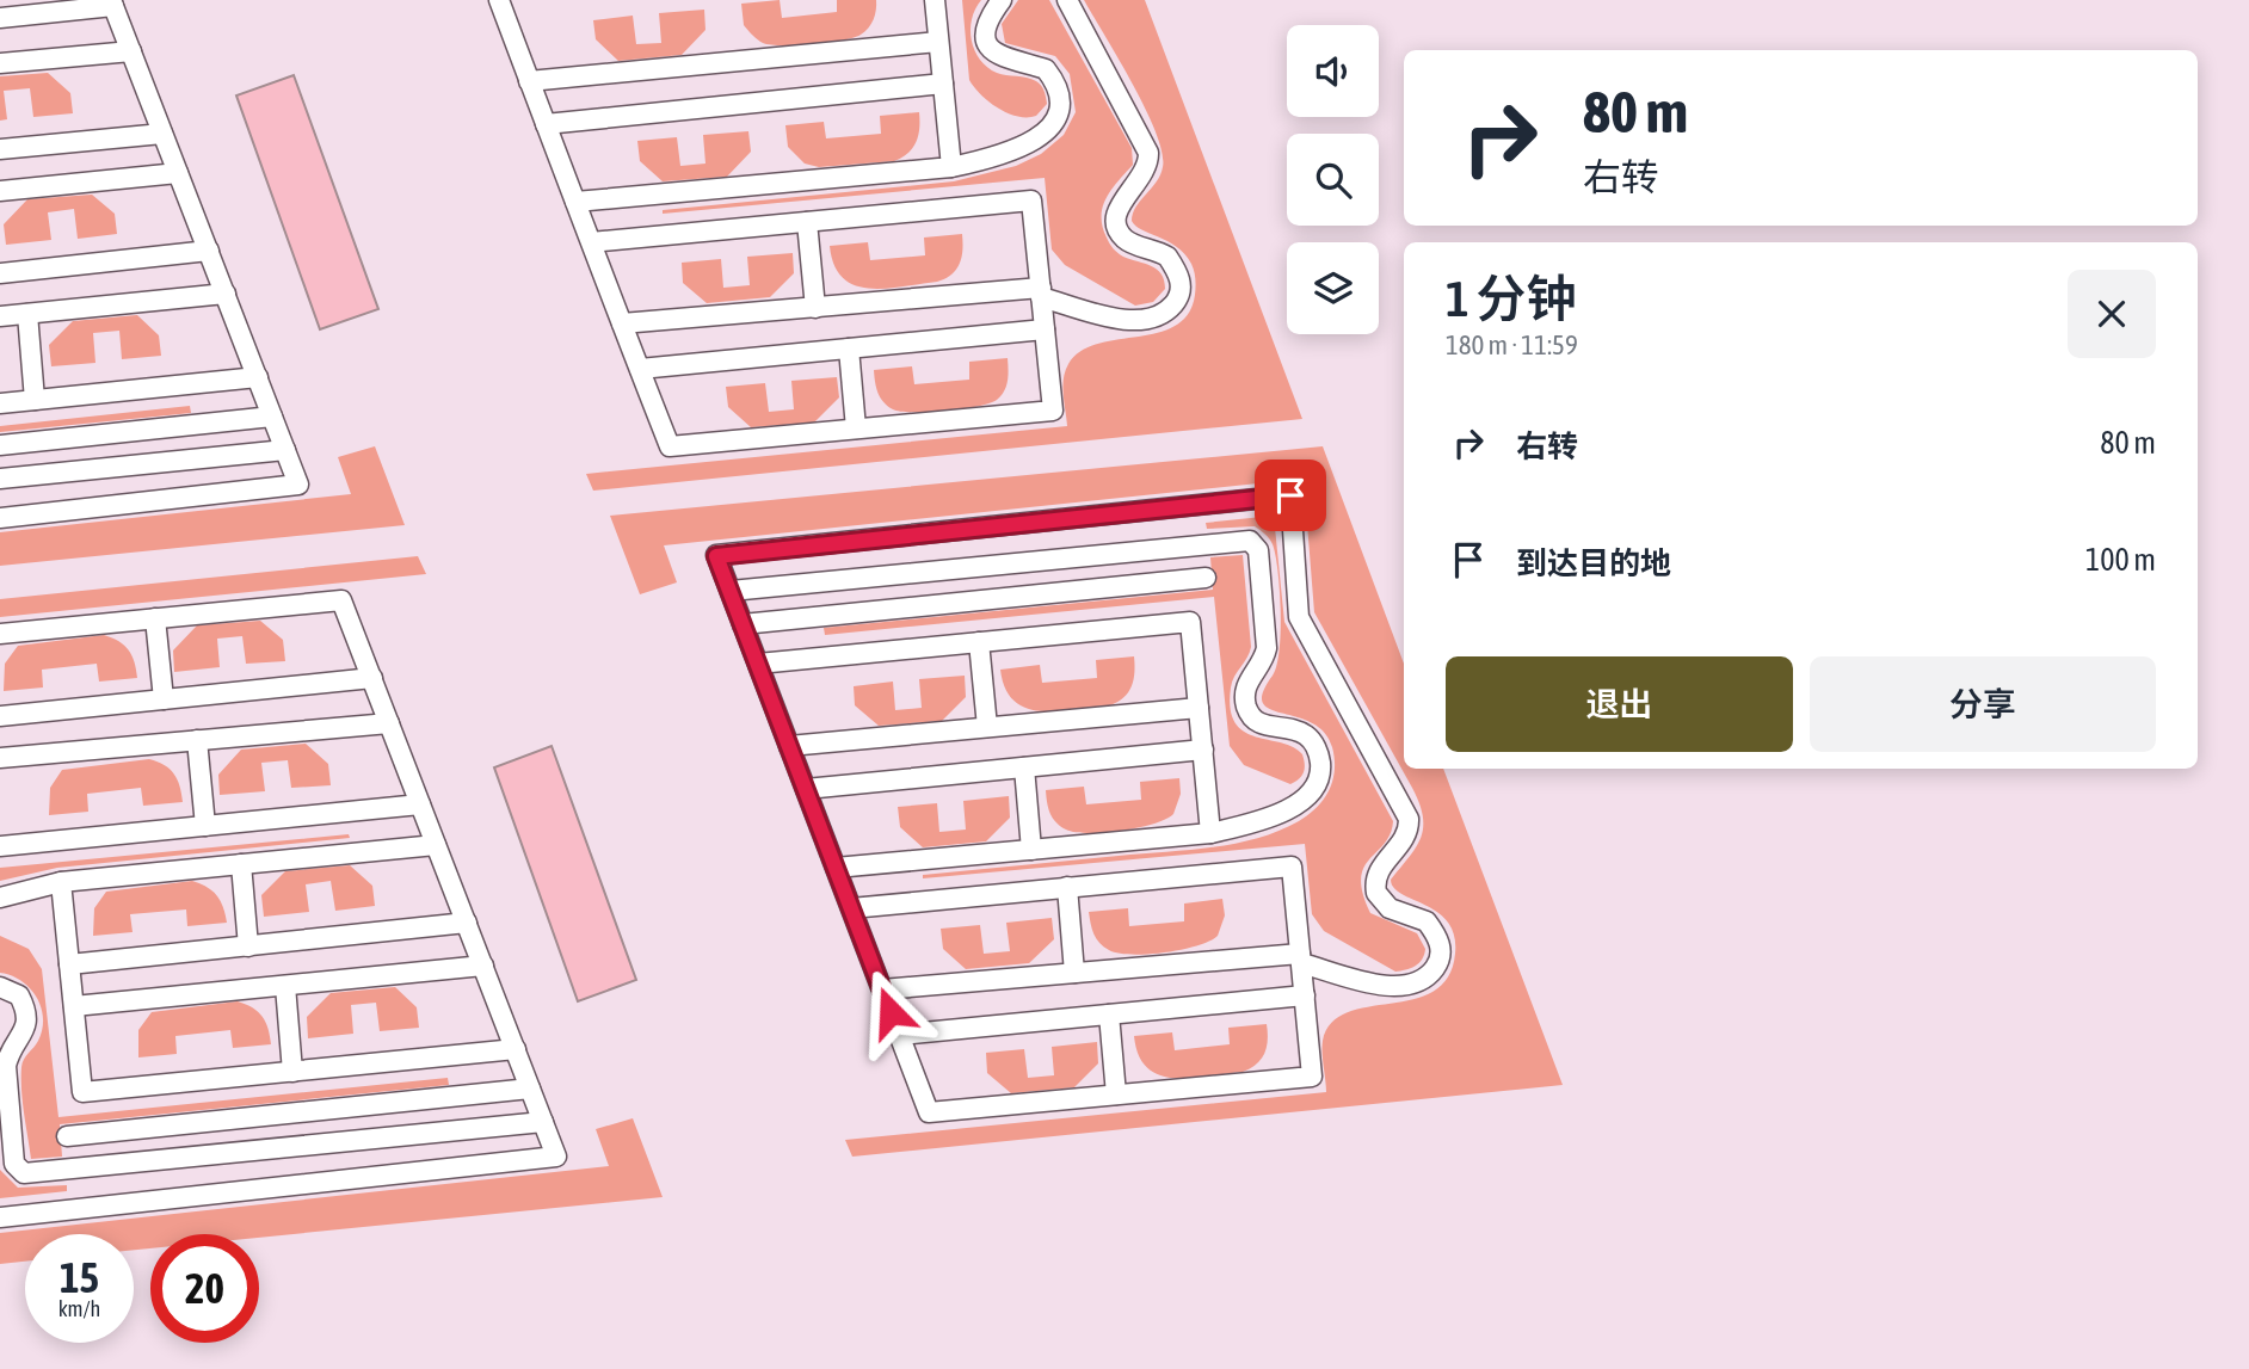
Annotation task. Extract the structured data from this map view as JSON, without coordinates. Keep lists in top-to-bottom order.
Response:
{
  "page": {
    "turn": ["80 m", "右转"],
    "heading": ["1 分钟", "180 m · 11:59"],
    "list": [
      {
        "name": "右转",
        "value": "80 m"
      },
      {
        "name": "到达目的地",
        "value": "100 m"
      }
    ],
    "buttons": ["退出", "分享"],
    "speed": "15 km/h",
    "limit": "20"
  }
}
